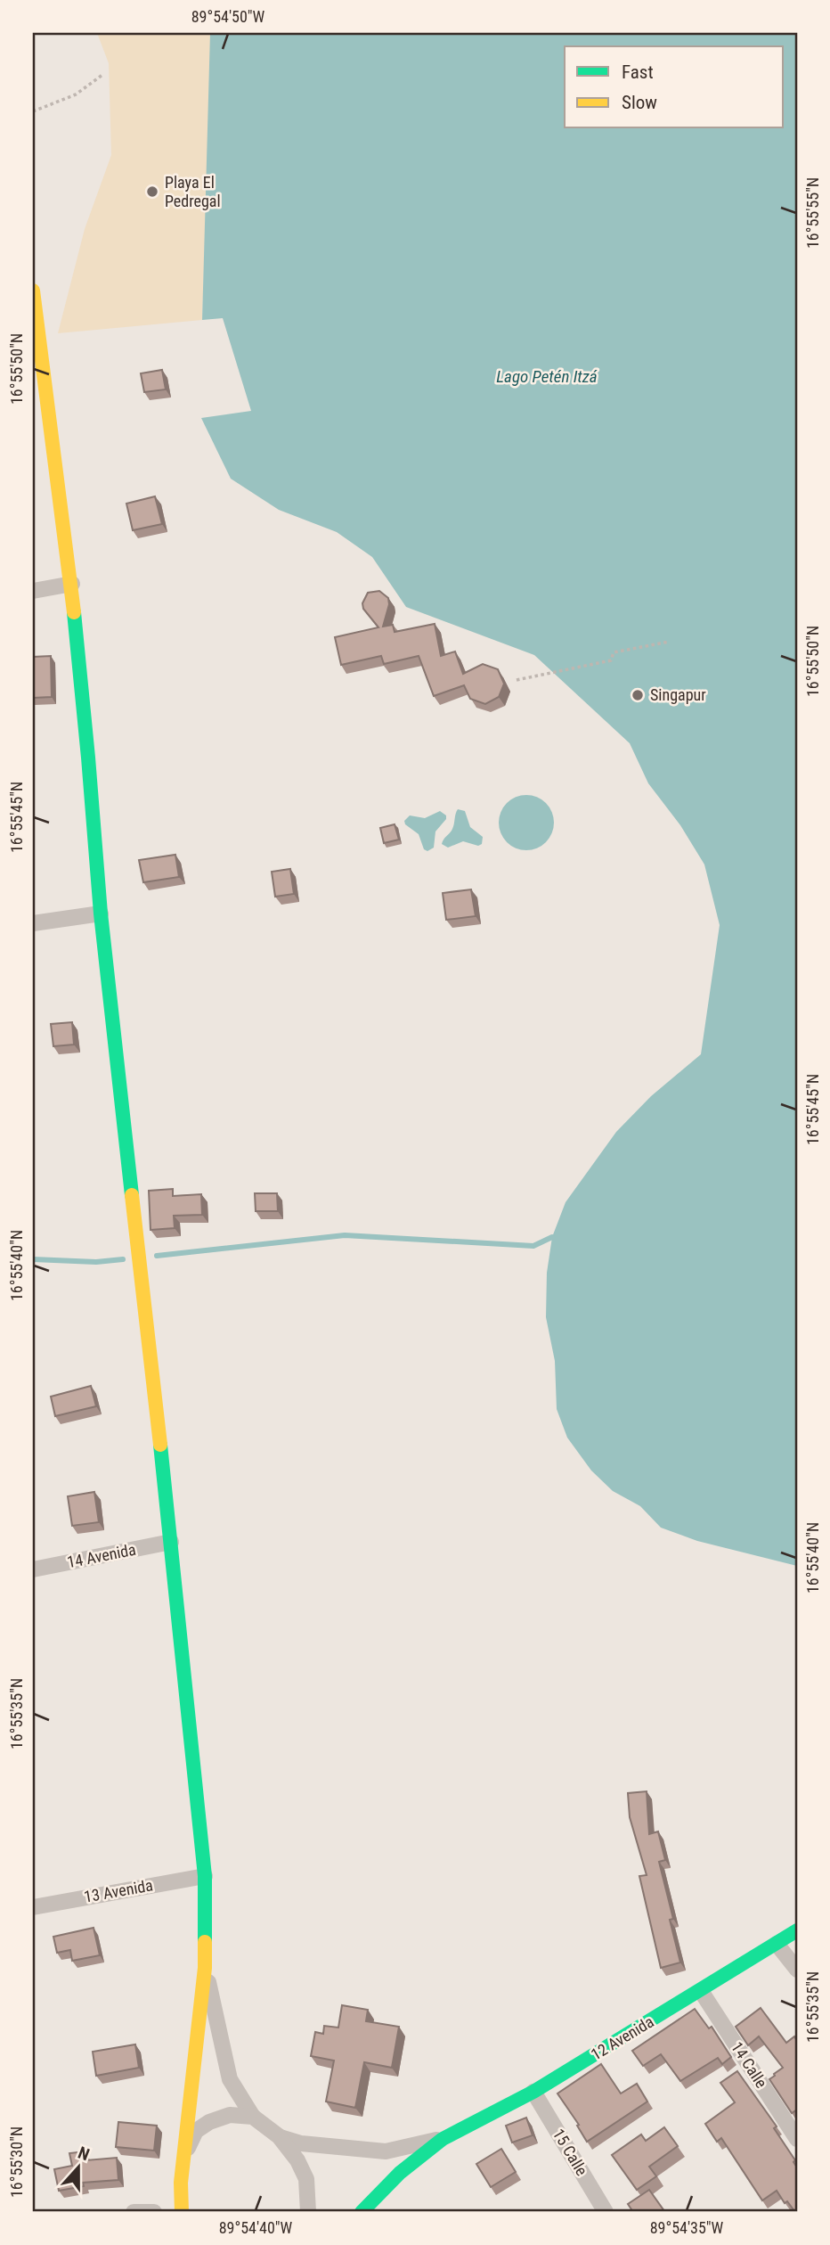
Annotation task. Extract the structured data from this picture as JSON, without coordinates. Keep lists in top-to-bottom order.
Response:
{
  "streets": {
    "street": [
      "14 Avenida",
      "13 Avenida",
      "12 Avenida",
      "14 Calle",
      "15 Calle"
    ]
  },
  "crossings": [
    ["12 Avenida", "14 Calle"],
    ["12 Avenida", "15 Calle"]
  ],
  "water": ["Lago Petén Itzá"],
  "places": ["Playa El Pedregal", "Singapur"],
  "legend": ["Fast", "Slow"],
  "north": "top",
  "coordinates": [
    "89°54'50\"W",
    "16°55'55\"N",
    "16°55'50\"N",
    "16°55'45\"N",
    "16°55'40\"N",
    "16°55'35\"N",
    "16°55'30\"N",
    "89°54'40\"W",
    "89°54'35\"W"
  ]
}
